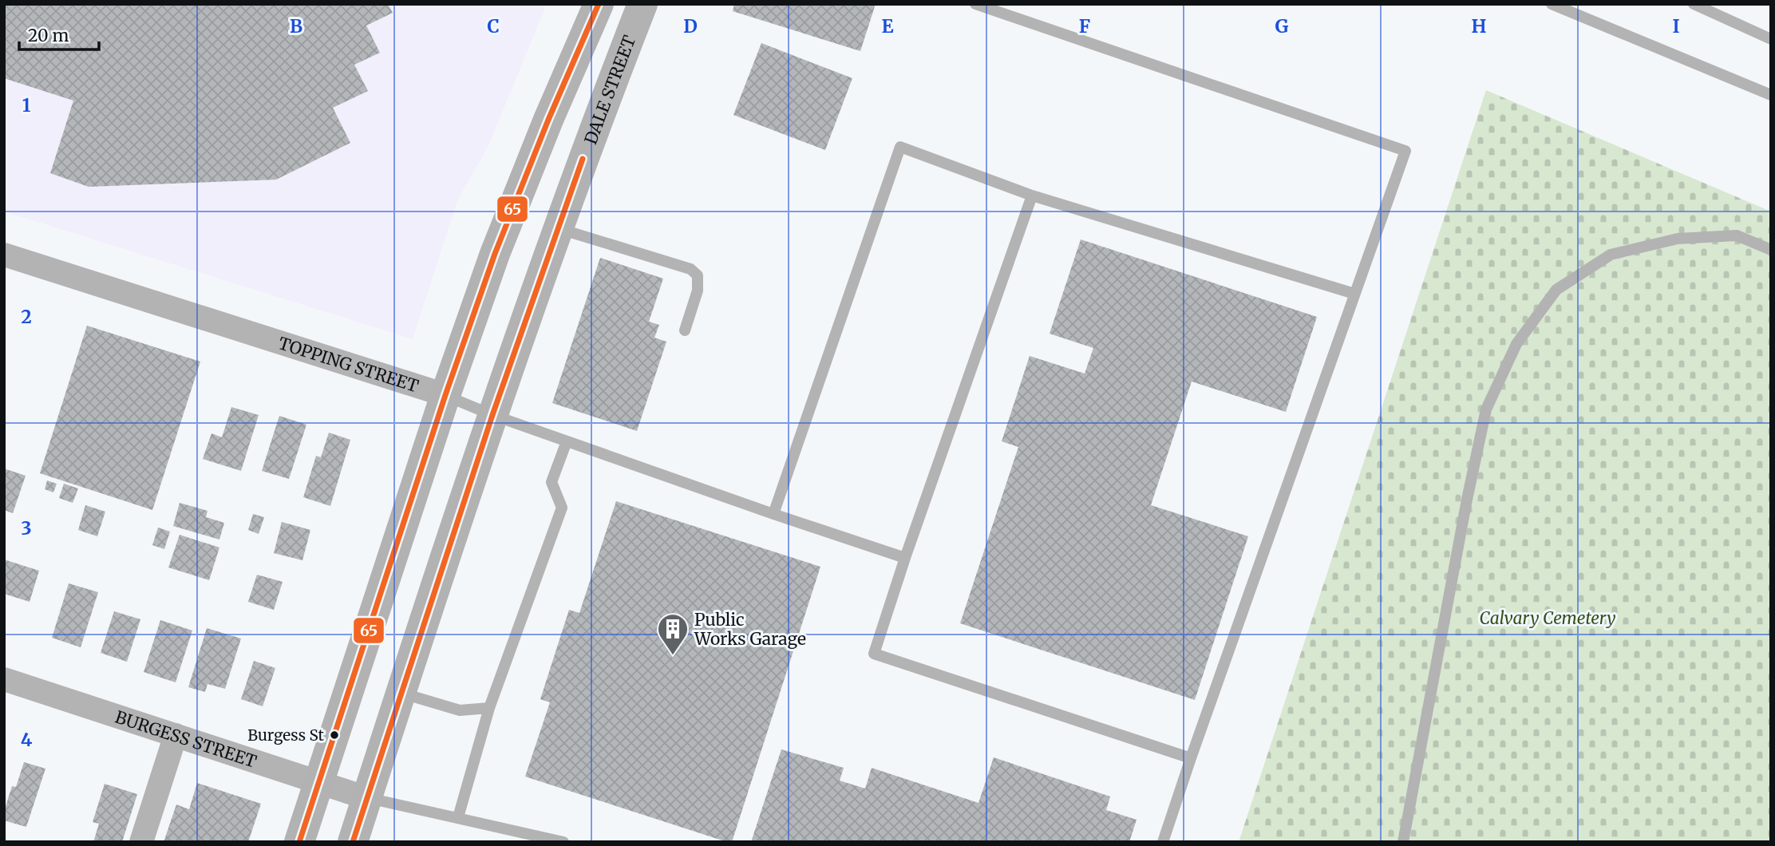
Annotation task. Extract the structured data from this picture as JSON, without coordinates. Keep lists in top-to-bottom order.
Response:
{
  "streets": {
    "main road": ["DALE STREET"],
    "street": ["TOPPING STREET", "BURGESS STREET"]
  },
  "crossings": [
    ["DALE STREET", "TOPPING STREET"],
    ["DALE STREET", "BURGESS STREET"]
  ],
  "parks": ["Calvary Cemetery"],
  "places": {
    "building": ["Public Works Garage"],
    "other": ["Burgess St"]
  },
  "lines": ["transit line 65"],
  "scale_bar": "20 m",
  "grid": {
    "columns": [
      "B",
      "C",
      "D",
      "E",
      "F",
      "G",
      "H",
      "I"
    ],
    "rows": [
      "1",
      "2",
      "3",
      "4"
    ]
  }
}
